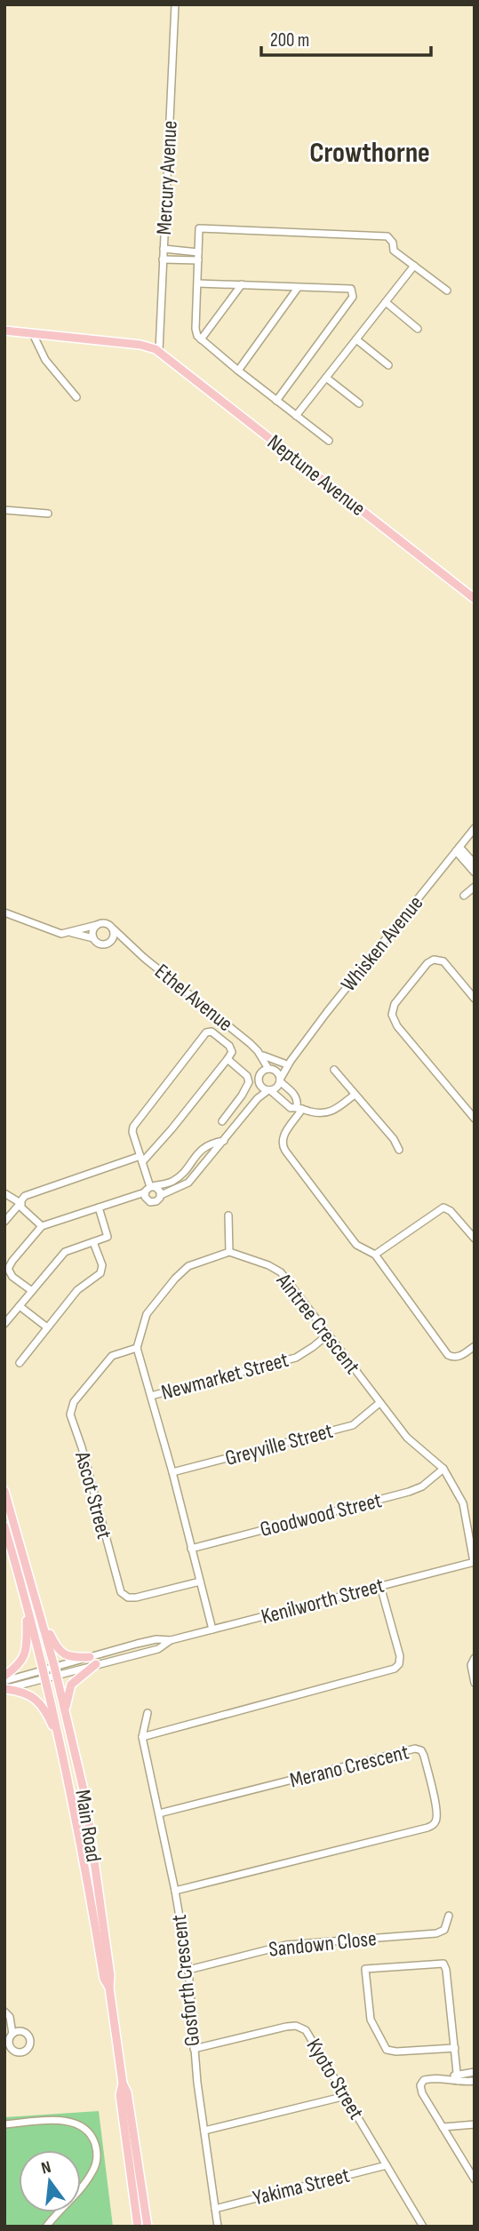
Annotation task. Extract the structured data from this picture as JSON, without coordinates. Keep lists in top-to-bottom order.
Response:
{
  "streets": {
    "main road": ["Neptune Avenue", "Main Road"],
    "street": [
      "Mercury Avenue",
      "Whisken Avenue",
      "Ethel Avenue",
      "Aintree Crescent",
      "Newmarket Street",
      "Greyville Street",
      "Ascot Street",
      "Goodwood Street",
      "Kenilworth Street",
      "Merano Crescent",
      "Sandown Close",
      "Gosforth Crescent",
      "Kyoto Street",
      "Yakima Street"
    ]
  },
  "crossings": [
    ["Mercury Avenue", "Neptune Avenue"],
    ["Whisken Avenue", "Ethel Avenue"],
    ["Aintree Crescent", "Newmarket Street"],
    ["Aintree Crescent", "Greyville Street"],
    ["Aintree Crescent", "Goodwood Street"],
    ["Aintree Crescent", "Kenilworth Street"],
    ["Kenilworth Street", "Main Road"],
    ["Merano Crescent", "Gosforth Crescent"],
    ["Sandown Close", "Gosforth Crescent"],
    ["Gosforth Crescent", "Kyoto Street"],
    ["Gosforth Crescent", "Yakima Street"],
    ["Kyoto Street", "Yakima Street"]
  ],
  "districts": ["Crowthorne"],
  "scale_bar": "200 m",
  "north": "top"
}
